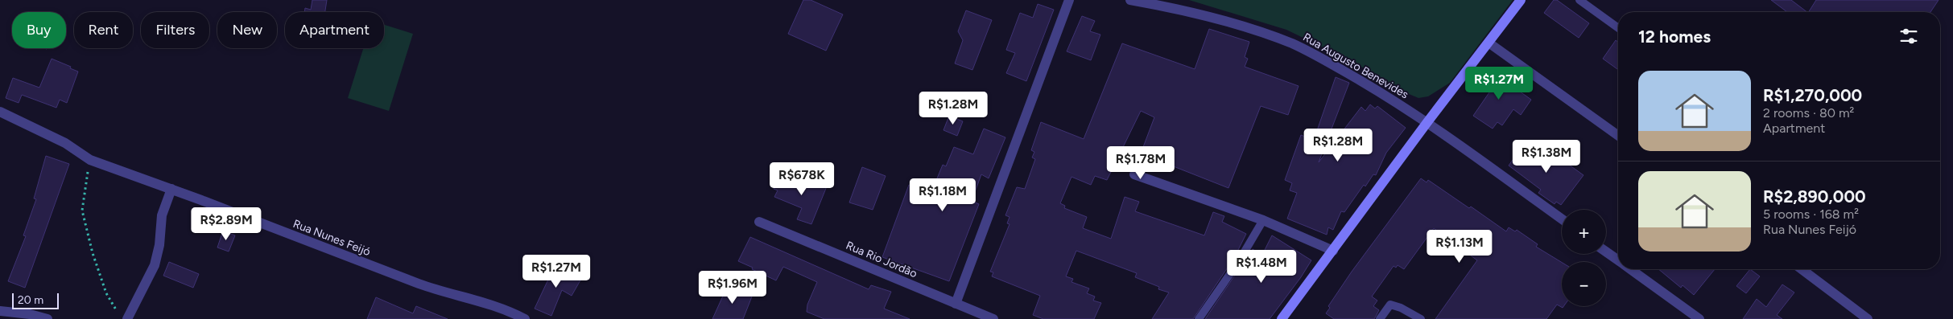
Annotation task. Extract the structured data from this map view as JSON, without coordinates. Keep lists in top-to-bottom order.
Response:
{
  "streets": {
    "street": ["Rua Augusto Benevides", "Rua Nunes Feijó", "Rua Rio Jordão"]
  },
  "scale_bar": "20 m",
  "page": {
    "chip": [
      "Buy",
      "Rent",
      "Filters",
      "New",
      "Apartment"
    ],
    "heading": "12 homes",
    "list": [
      {
        "name": "R$1,270,000",
        "note": "2 rooms · 80 m² · Apartment"
      },
      {
        "name": "R$2,890,000",
        "note": "5 rooms · 168 m² · Rua Nunes Feijó"
      }
    ],
    "price": [
      "R$1.27M",
      "R$1.28M",
      "R$1.28M",
      "R$1.38M",
      "R$1.78M",
      "R$678K",
      "R$1.18M",
      "R$2.89M",
      "R$1.13M",
      "R$1.48M",
      "R$1.27M",
      "R$1.96M"
    ],
    "map_buttons": ["+", "−"],
    "scale": "20 m"
  }
}
